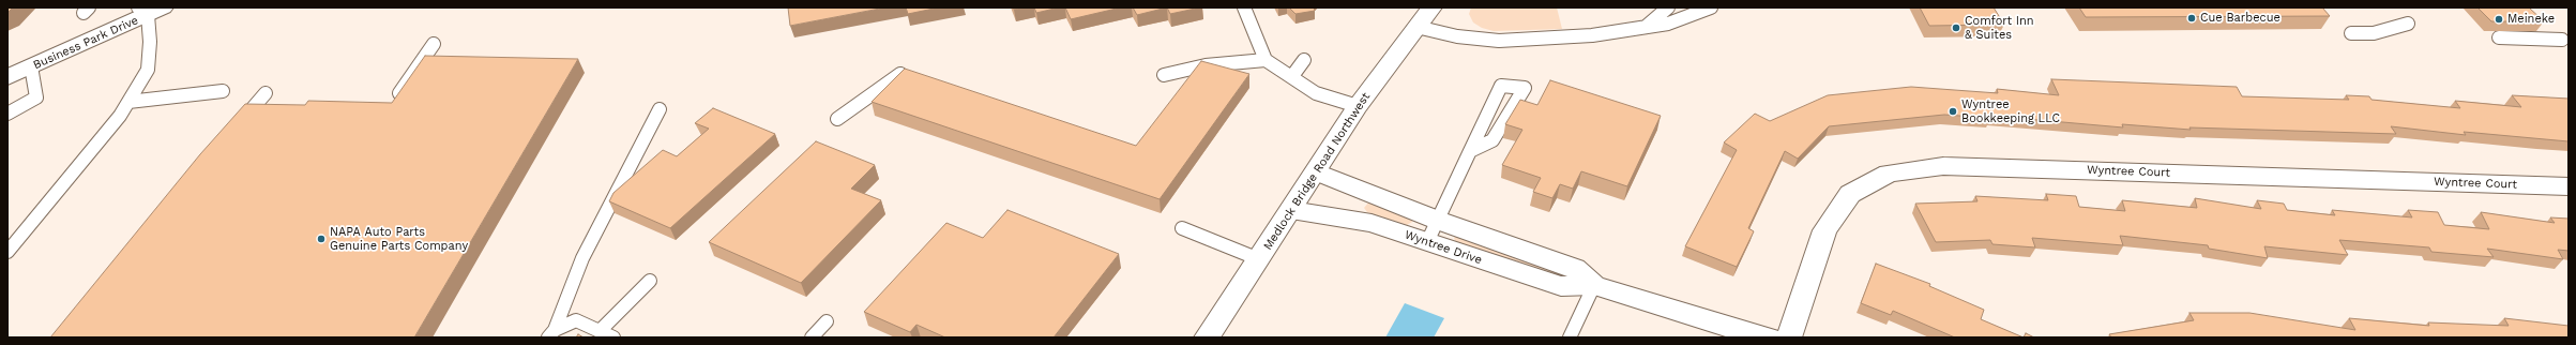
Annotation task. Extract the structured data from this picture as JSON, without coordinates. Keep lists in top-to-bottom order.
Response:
{
  "streets": {
    "street": [
      "Business Park Drive",
      "Medlock Bridge Road Northwest",
      "Wyntree Court",
      "Wyntree Drive"
    ]
  },
  "crossings": [
    ["Medlock Bridge Road Northwest", "Wyntree Drive"]
  ],
  "places": [
    "Cue Barbecue",
    "Meineke",
    "Comfort Inn & Suites",
    "Wyntree Bookkeeping LLC",
    "NAPA Auto Parts Genuine Parts Company"
  ]
}
